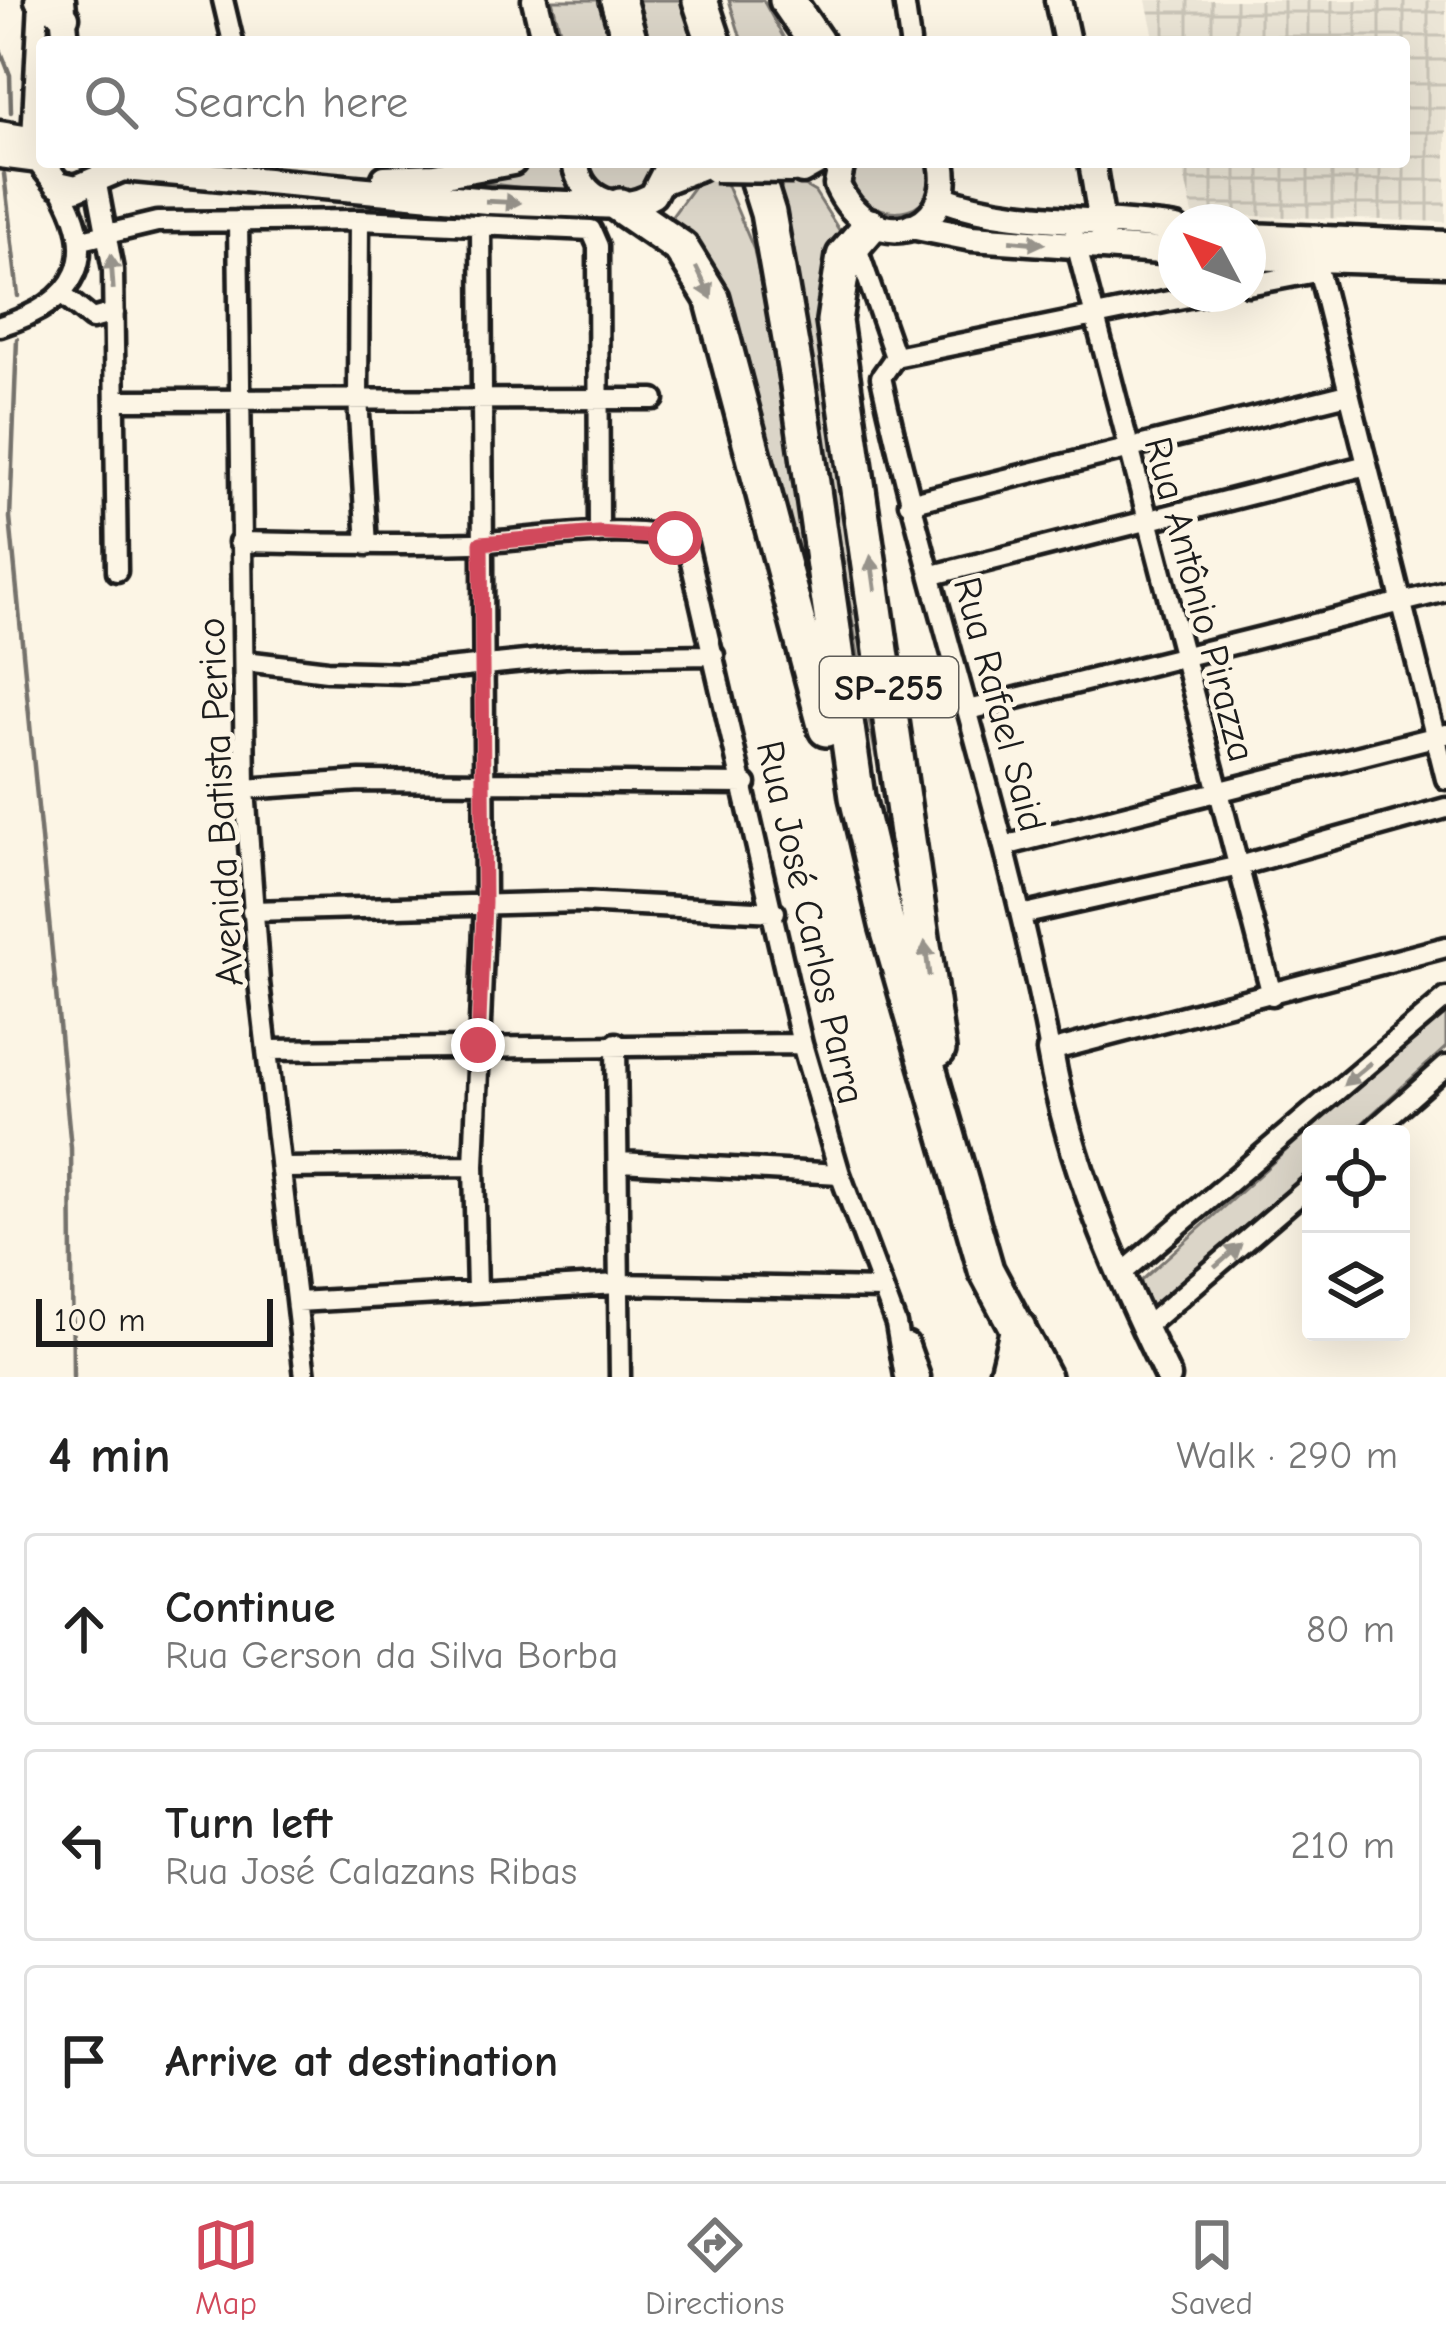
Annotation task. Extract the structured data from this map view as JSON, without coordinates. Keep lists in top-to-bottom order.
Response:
{
  "streets": {
    "highway": ["SP-255"],
    "street": [
      "Rua Antônio Pirazza",
      "Rua Rafael Said",
      "Avenida Batista Perico",
      "Rua José Carlos Parra"
    ]
  },
  "scale_bar": "100 m",
  "north": "top left",
  "page": {
    "search": "Search here",
    "scale": "100 m",
    "heading": ["4 min", "Walk · 290 m"],
    "list": [
      ["Continue", "Rua Gerson da Silva Borba", "80 m"],
      ["Turn left", "Rua José Calazans Ribas", "210 m"],
      "Arrive at destination"
    ],
    "nav": ["Map", "Directions", "Saved"]
  }
}
